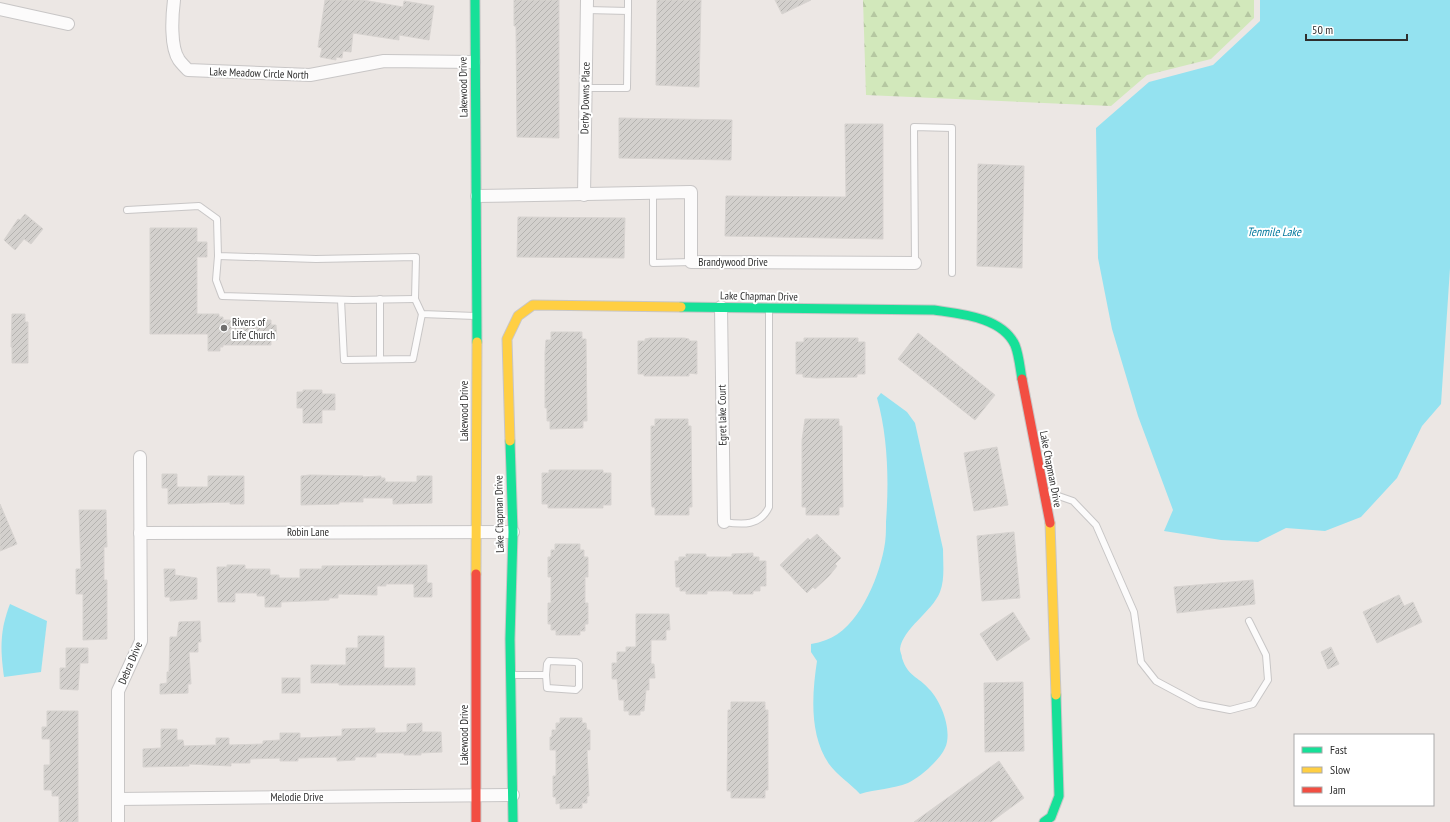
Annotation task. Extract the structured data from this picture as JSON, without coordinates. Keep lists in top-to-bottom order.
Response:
{
  "streets": {
    "street": [
      "Lake Meadow Circle North",
      "Lakewood Drive",
      "Derby Downs Place",
      "Brandywood Drive",
      "Lake Chapman Drive",
      "Egret lake Court",
      "Robin Lane",
      "Debra Drive",
      "Melodie Drive"
    ]
  },
  "crossings": [
    ["Lake Meadow Circle North", "Lakewood Drive"],
    ["Lakewood Drive", "Brandywood Drive"],
    ["Lakewood Drive", "Robin Lane"],
    ["Lakewood Drive", "Melodie Drive"],
    ["Derby Downs Place", "Brandywood Drive"],
    ["Lake Chapman Drive", "Egret lake Court"],
    ["Lake Chapman Drive", "Robin Lane"],
    ["Lake Chapman Drive", "Melodie Drive"],
    ["Robin Lane", "Debra Drive"],
    ["Debra Drive", "Melodie Drive"]
  ],
  "water": ["Tenmile Lake"],
  "places": ["Rivers of Life Church"],
  "legend": ["Fast", "Slow", "Jam"],
  "scale_bar": "50 m"
}
